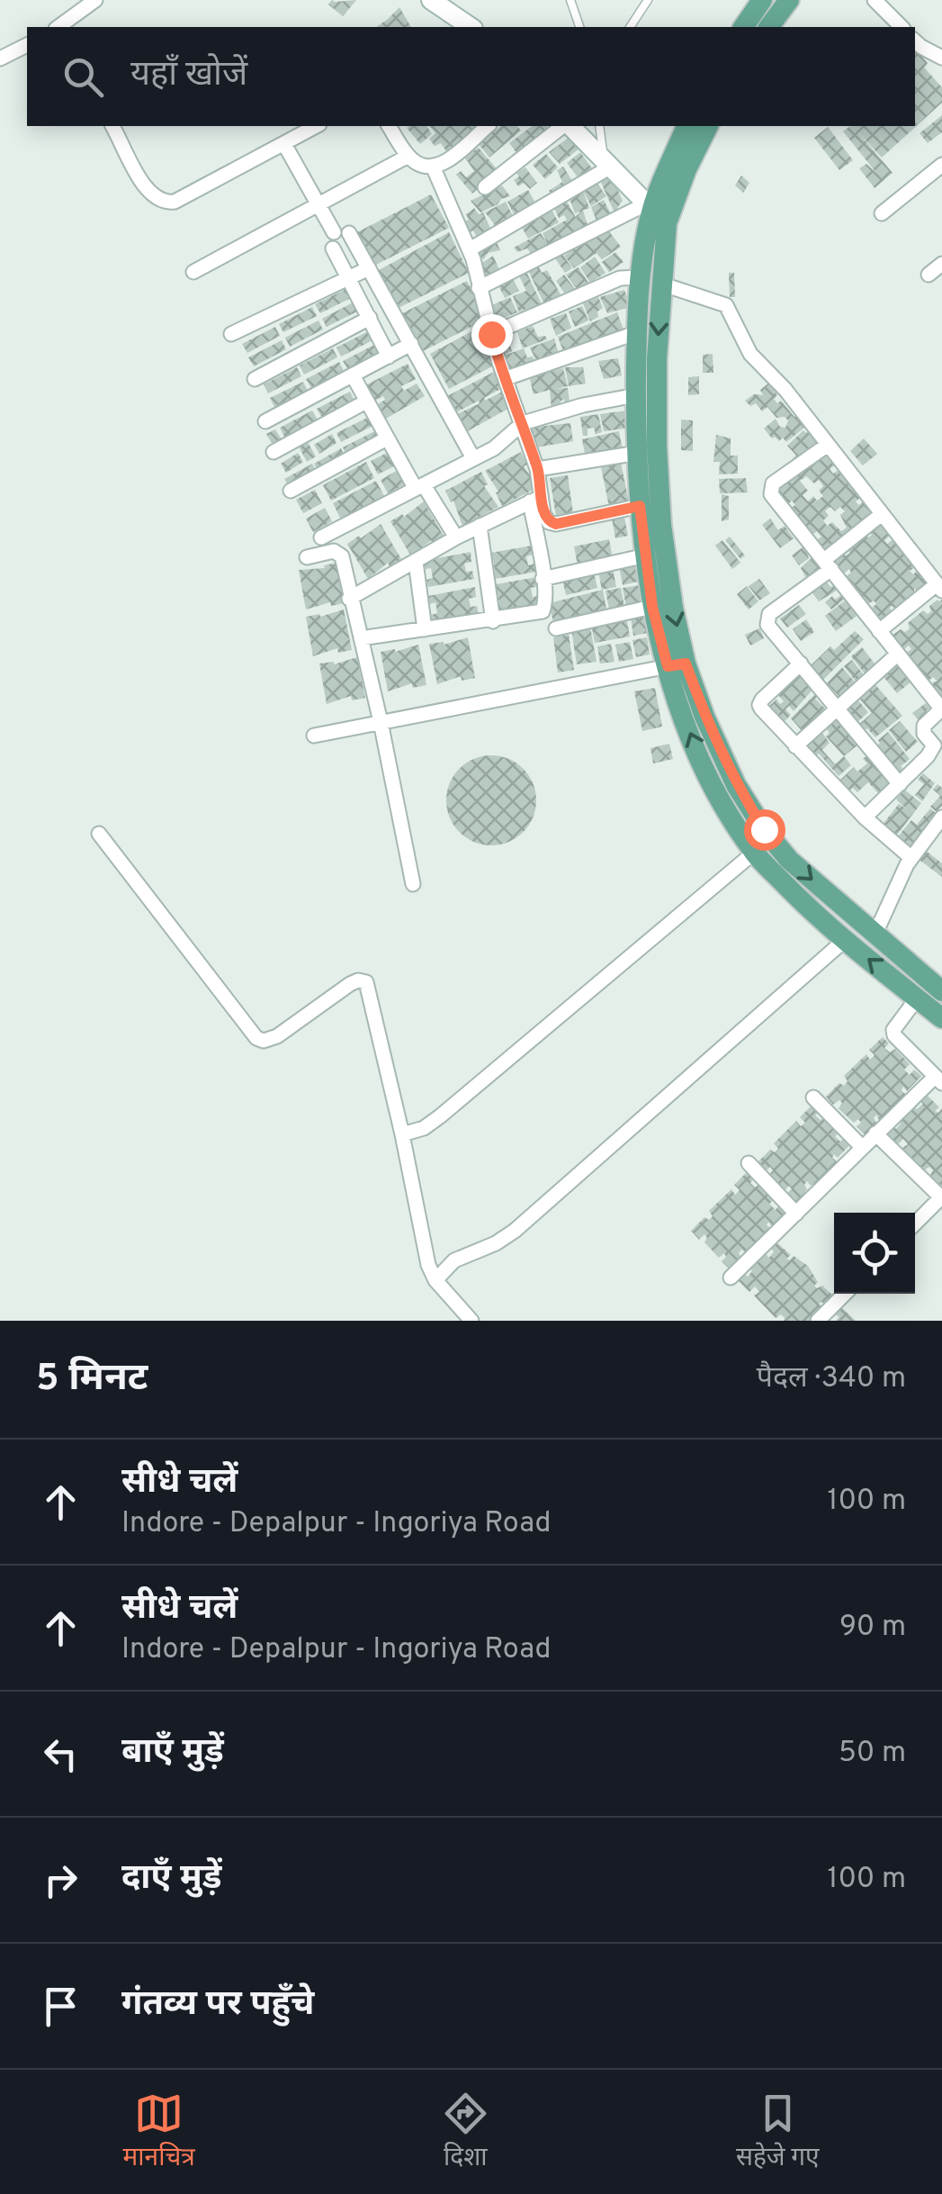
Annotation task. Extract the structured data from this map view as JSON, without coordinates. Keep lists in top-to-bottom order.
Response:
{
  "page": {
    "search": "यहाँ खोजें",
    "heading": ["5 मिनट", "पैदल · 340 m"],
    "list": [
      ["सीधे चलें", "Indore - Depalpur - Ingoriya Road", "100 m"],
      ["सीधे चलें", "Indore - Depalpur - Ingoriya Road", "90 m"],
      ["बाएँ मुड़ें", "50 m"],
      ["दाएँ मुड़ें", "100 m"],
      "गंतव्य पर पहुँचे"
    ],
    "nav": ["मानचित्र", "दिशा", "सहेजे गए"]
  }
}
